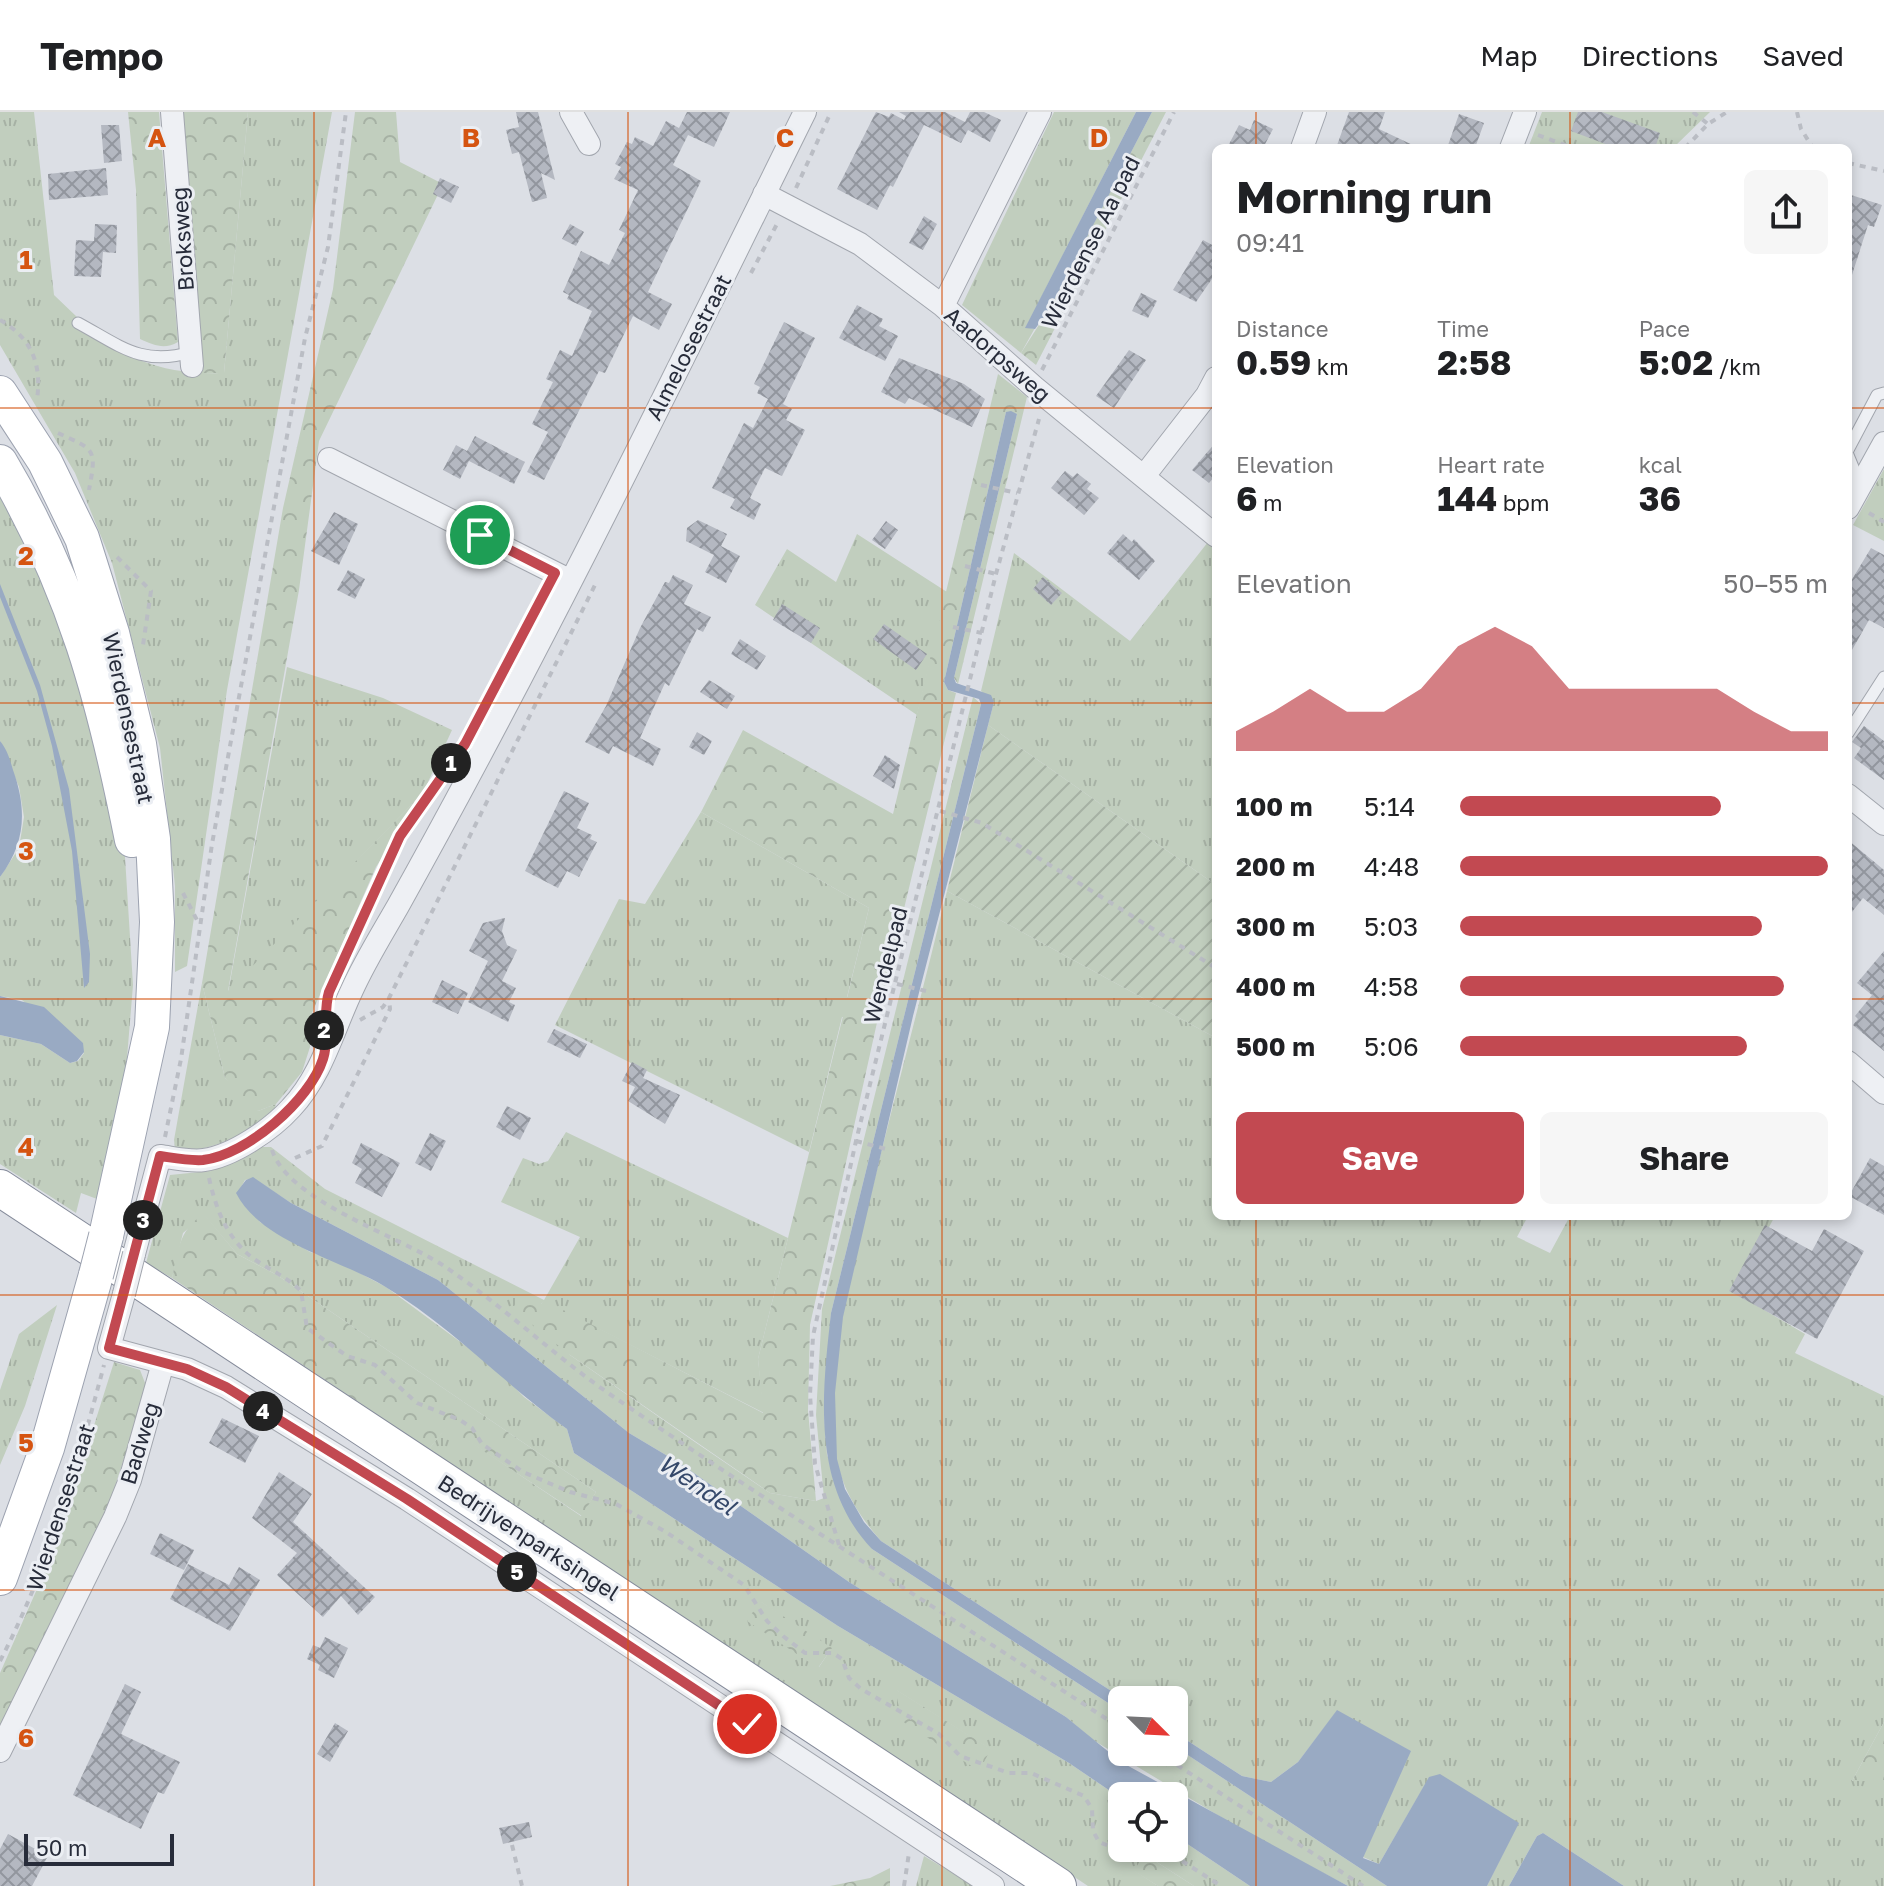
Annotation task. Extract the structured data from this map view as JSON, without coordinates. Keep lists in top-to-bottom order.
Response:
{
  "streets": {
    "highway": ["Bedrijvenparksingel"],
    "main road": ["Wierdensestraat"],
    "street": [
      "Broksweg",
      "Almelosestraat",
      "Aadorpsweg",
      "Badweg"
    ],
    "path": ["Wierdense Aa pad", "Wendelpad"]
  },
  "crossings": [
    ["Wierdense Aa pad", "Aadorpsweg"],
    ["Wierdense Aa pad", "Wendelpad"],
    ["Almelosestraat", "Aadorpsweg"],
    ["Aadorpsweg", "Wendelpad"]
  ],
  "water": ["Wendel"],
  "scale_bar": "50 m",
  "north": "bottom right",
  "page": {
    "header": "Tempo",
    "nav": ["Map", "Directions", "Saved"],
    "heading": ["Morning run", "09:41"],
    "stats": [
      ["Distance", "0.59 km"],
      ["Time", "2:58"],
      ["Pace", "5:02 /km"],
      ["Elevation", "6 m"],
      ["Heart rate", "144 bpm"],
      ["kcal", "36"]
    ],
    "chart": ["Elevation", "50–55 m"],
    "pins": [
      "1",
      "2",
      "3",
      "4",
      "5"
    ],
    "list": [
      {
        "name": "100 m",
        "note": "5:14"
      },
      {
        "name": "200 m",
        "note": "4:48"
      },
      {
        "name": "300 m",
        "note": "5:03"
      },
      {
        "name": "400 m",
        "note": "4:58"
      },
      {
        "name": "500 m",
        "note": "5:06"
      }
    ],
    "buttons": ["Save", "Share"],
    "scale": "50 m"
  },
  "grid": {
    "columns": [
      "A",
      "B",
      "C",
      "D"
    ],
    "rows": [
      "1",
      "2",
      "3",
      "4",
      "5",
      "6"
    ]
  }
}
